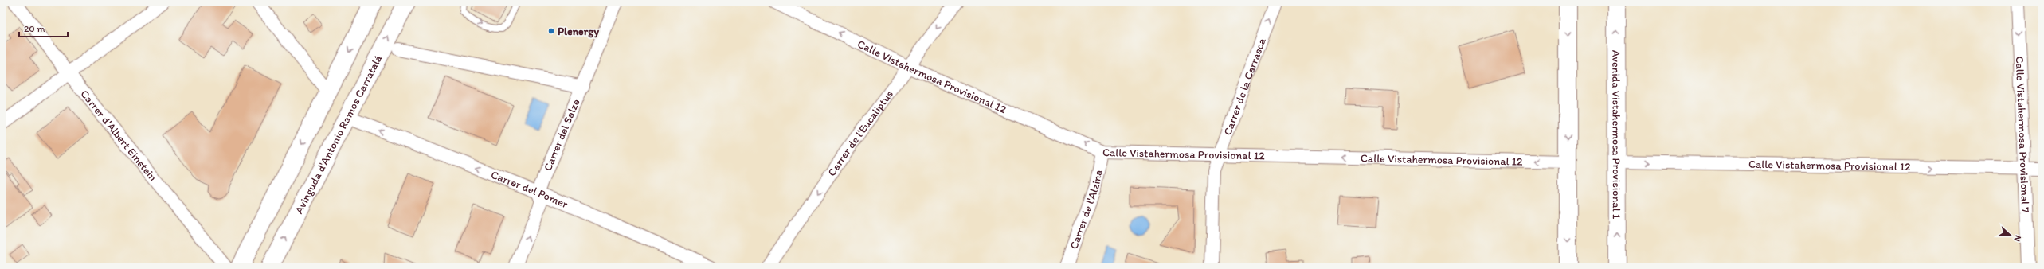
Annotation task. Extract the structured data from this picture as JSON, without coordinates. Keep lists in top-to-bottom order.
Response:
{
  "streets": {
    "main road": ["Avinguda d'Antonio Ramos Carratalá", "Avenida Vistahermosa Provisional 1"],
    "street": [
      "Calle Vistahermosa Provisional 12",
      "Carrer de la Carrasca",
      "Carrer de l'Eucaliptus",
      "Carrer del Salze",
      "Calle Vistahermosa Provisional 7",
      "Carrer d'Albert Einstein",
      "Carrer del Pomer",
      "Carrer de l'Alzina"
    ]
  },
  "crossings": [
    ["Calle Vistahermosa Provisional 12", "Carrer de la Carrasca"],
    ["Calle Vistahermosa Provisional 12", "Carrer de l'Eucaliptus"],
    ["Calle Vistahermosa Provisional 12", "Avenida Vistahermosa Provisional 1"],
    ["Calle Vistahermosa Provisional 12", "Calle Vistahermosa Provisional 7"],
    ["Calle Vistahermosa Provisional 12", "Carrer de l'Alzina"],
    ["Avinguda d'Antonio Ramos Carratalá", "Carrer del Pomer"],
    ["Carrer del Salze", "Carrer del Pomer"]
  ],
  "one_way": ["Carrer de la Carrasca", "Carrer de l'Eucaliptus", "Calle Vistahermosa Provisional 7"],
  "places": ["Plenergy"],
  "scale_bar": "20 m",
  "north": "right"
}
